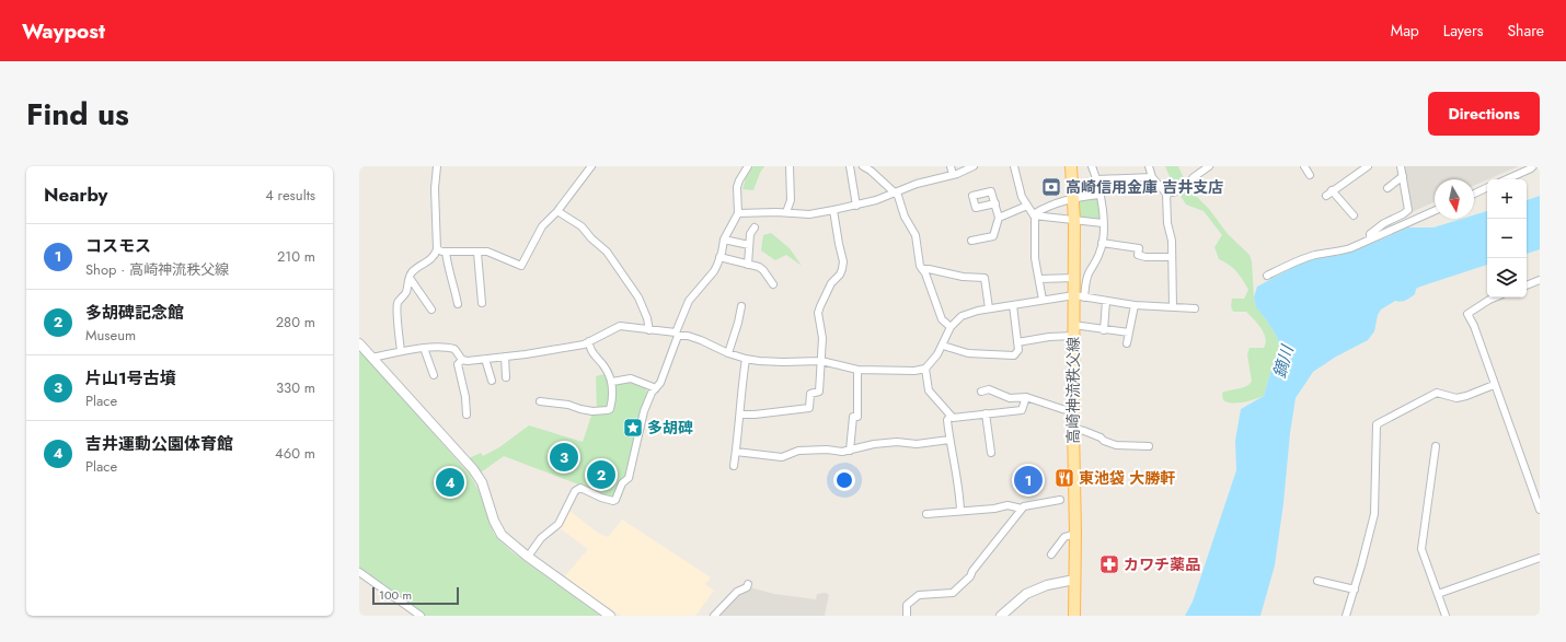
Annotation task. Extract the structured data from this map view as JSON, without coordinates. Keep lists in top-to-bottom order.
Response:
{
  "streets": {
    "main road": ["高崎神流秩父線"]
  },
  "water": ["鏑川"],
  "places": {
    "bank": ["高崎信用金庫 吉井支店"],
    "place": ["多胡碑"],
    "restaurant": ["東池袋 大勝軒"],
    "pharmacy": ["カワチ薬品"]
  },
  "scale_bar": "100 m",
  "north": "bottom",
  "page": {
    "header": "Waypost",
    "nav": ["Map", "Layers", "Share"],
    "title": "Find us",
    "buttons": "Directions",
    "heading": ["Nearby", "4 results"],
    "map_buttons": ["+", "−"],
    "list": [
      {
        "mark": "1",
        "name": "コスモス",
        "note": "Shop · 高崎神流秩父線",
        "value": "210 m"
      },
      {
        "mark": "2",
        "name": "多胡碑記念館",
        "note": "Museum",
        "value": "280 m"
      },
      {
        "mark": "3",
        "name": "片山1号古墳",
        "note": "Place",
        "value": "330 m"
      },
      {
        "mark": "4",
        "name": "吉井運動公園体育館",
        "note": "Place",
        "value": "460 m"
      }
    ],
    "pins": [
      "3",
      "2",
      "1",
      "4"
    ],
    "scale": "100 m"
  }
}
